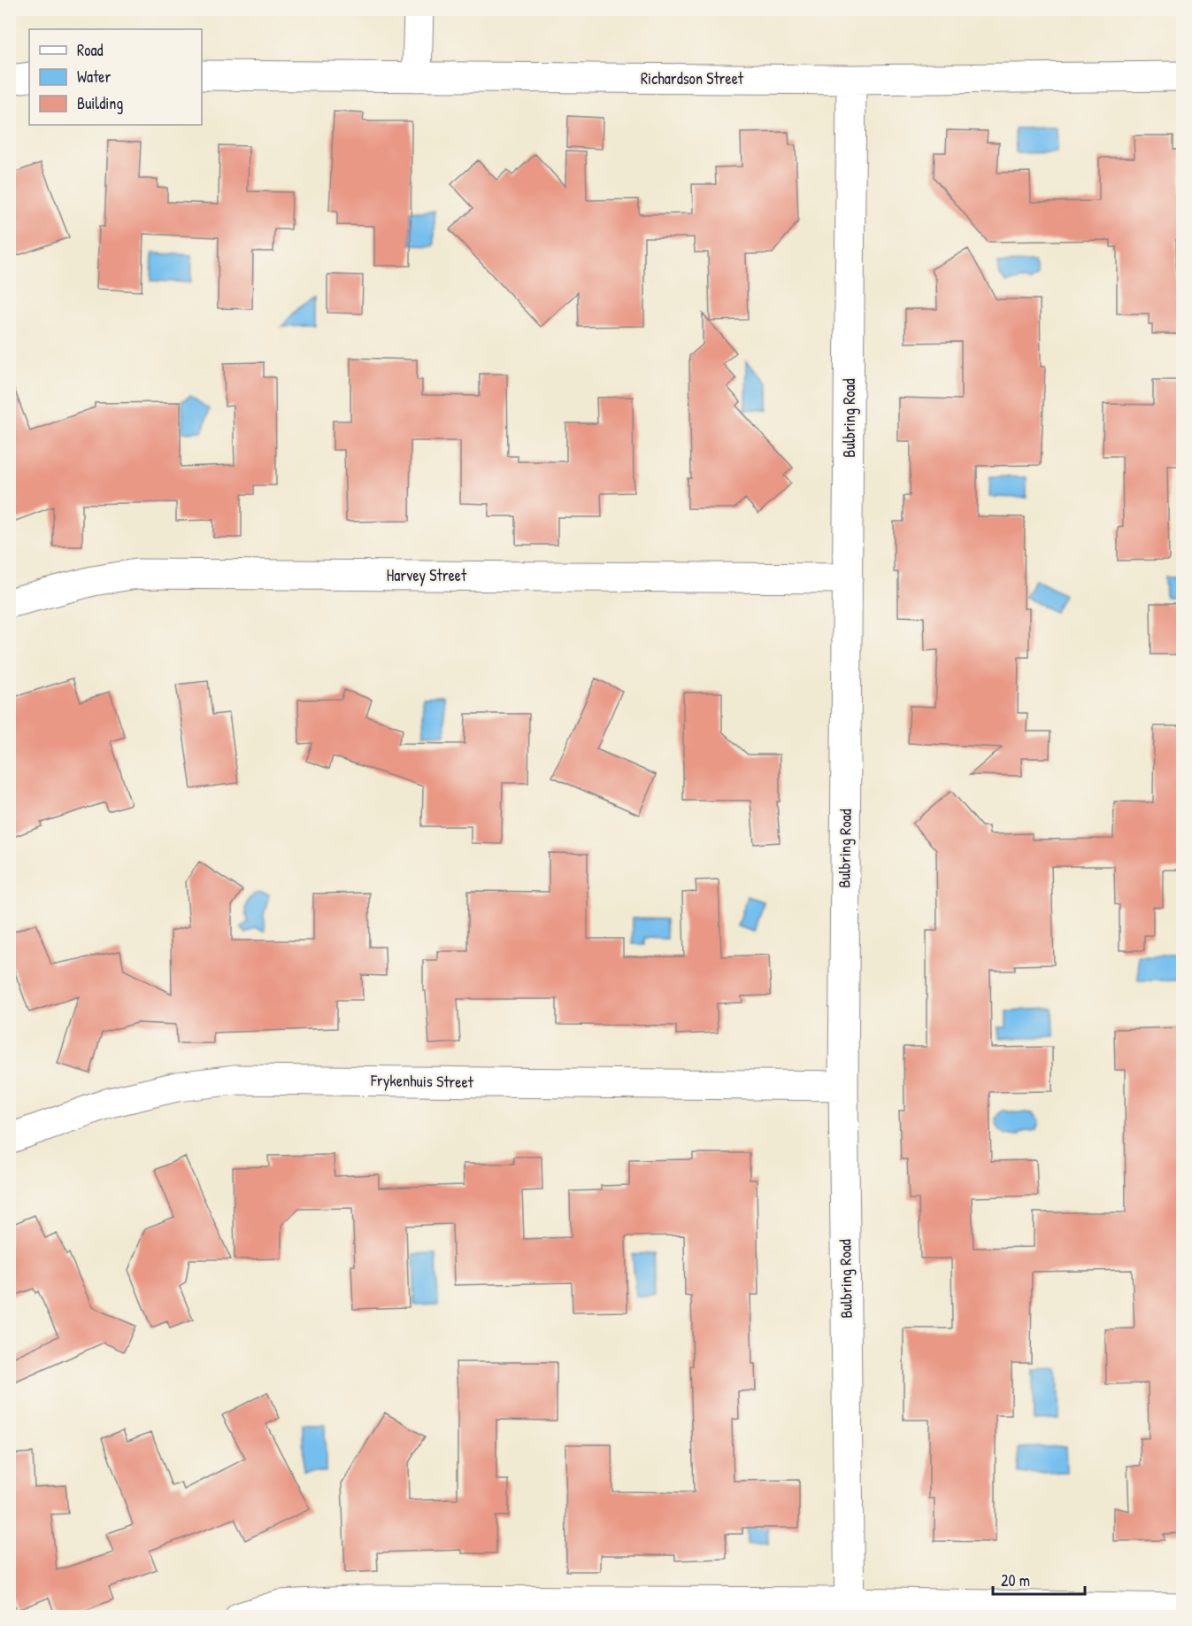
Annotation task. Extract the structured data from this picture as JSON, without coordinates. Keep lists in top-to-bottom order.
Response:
{
  "streets": {
    "street": [
      "Richardson Street",
      "Bulbring Road",
      "Harvey Street",
      "Frykenhuis Street"
    ]
  },
  "crossings": [
    ["Richardson Street", "Bulbring Road"],
    ["Bulbring Road", "Harvey Street"],
    ["Bulbring Road", "Frykenhuis Street"]
  ],
  "legend": ["Road", "Water", "Building"],
  "scale_bar": "20 m"
}
